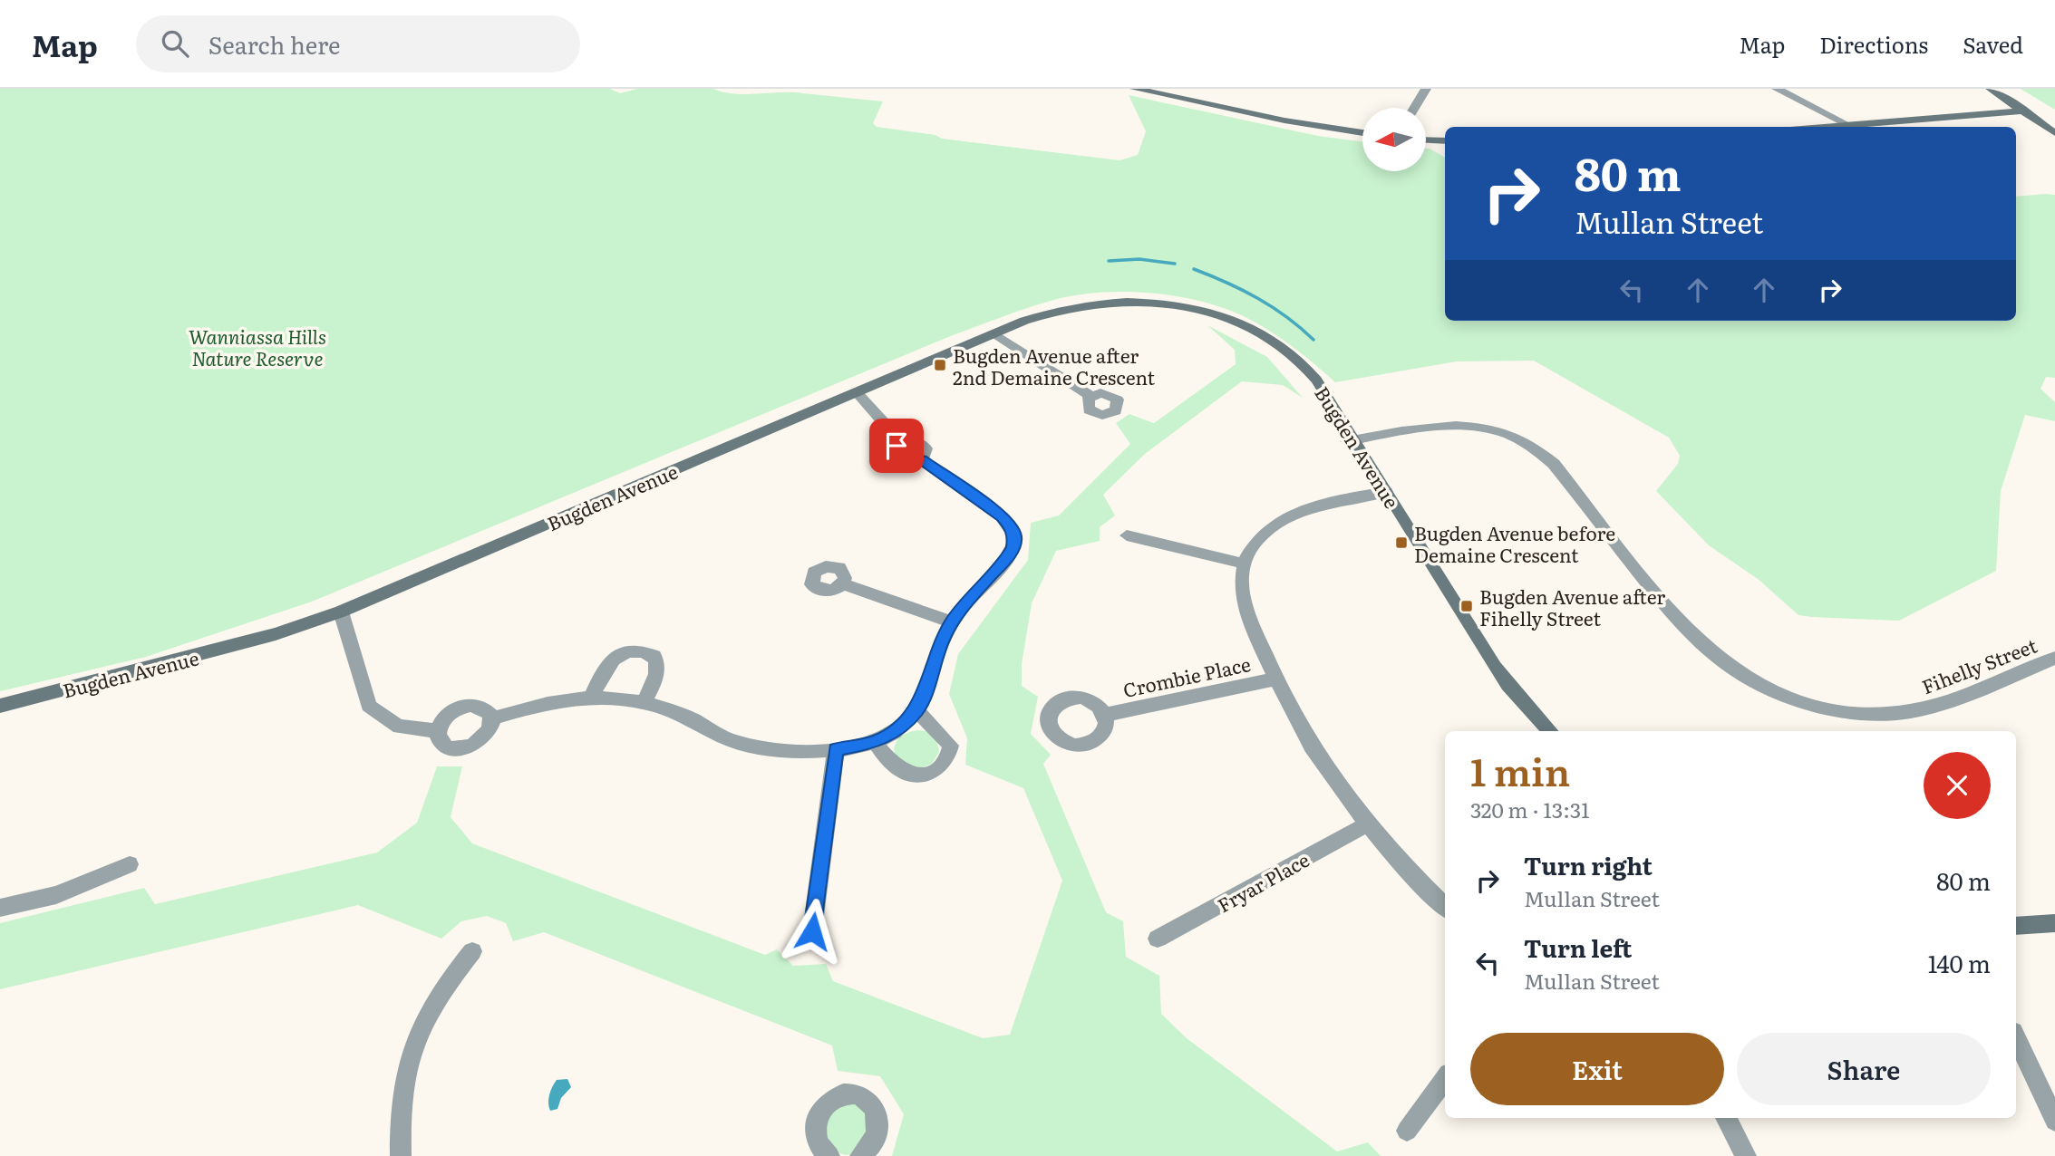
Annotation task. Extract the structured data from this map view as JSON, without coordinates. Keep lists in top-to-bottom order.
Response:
{
  "streets": {
    "street": [
      "Bugden Avenue",
      "Fihelly Street",
      "Crombie Place",
      "Fryar Place"
    ]
  },
  "crossings": [
    ["Bugden Avenue", "Fihelly Street"]
  ],
  "parks": ["Wanniassa Hills Nature Reserve"],
  "places": {
    "transit": ["Bugden Avenue after 2nd Demaine Crescent", "Bugden Avenue before Demaine Crescent", "Bugden Avenue after Fihelly Street"]
  },
  "north": "left",
  "page": {
    "header": "Map",
    "search": "Search here",
    "nav": ["Map", "Directions", "Saved"],
    "turn": ["80 m", "Mullan Street"],
    "heading": ["1 min", "320 m · 13:31"],
    "list": [
      {
        "name": "Turn right",
        "note": "Mullan Street",
        "value": "80 m"
      },
      {
        "name": "Turn left",
        "note": "Mullan Street",
        "value": "140 m"
      }
    ],
    "buttons": ["Exit", "Share"]
  }
}
